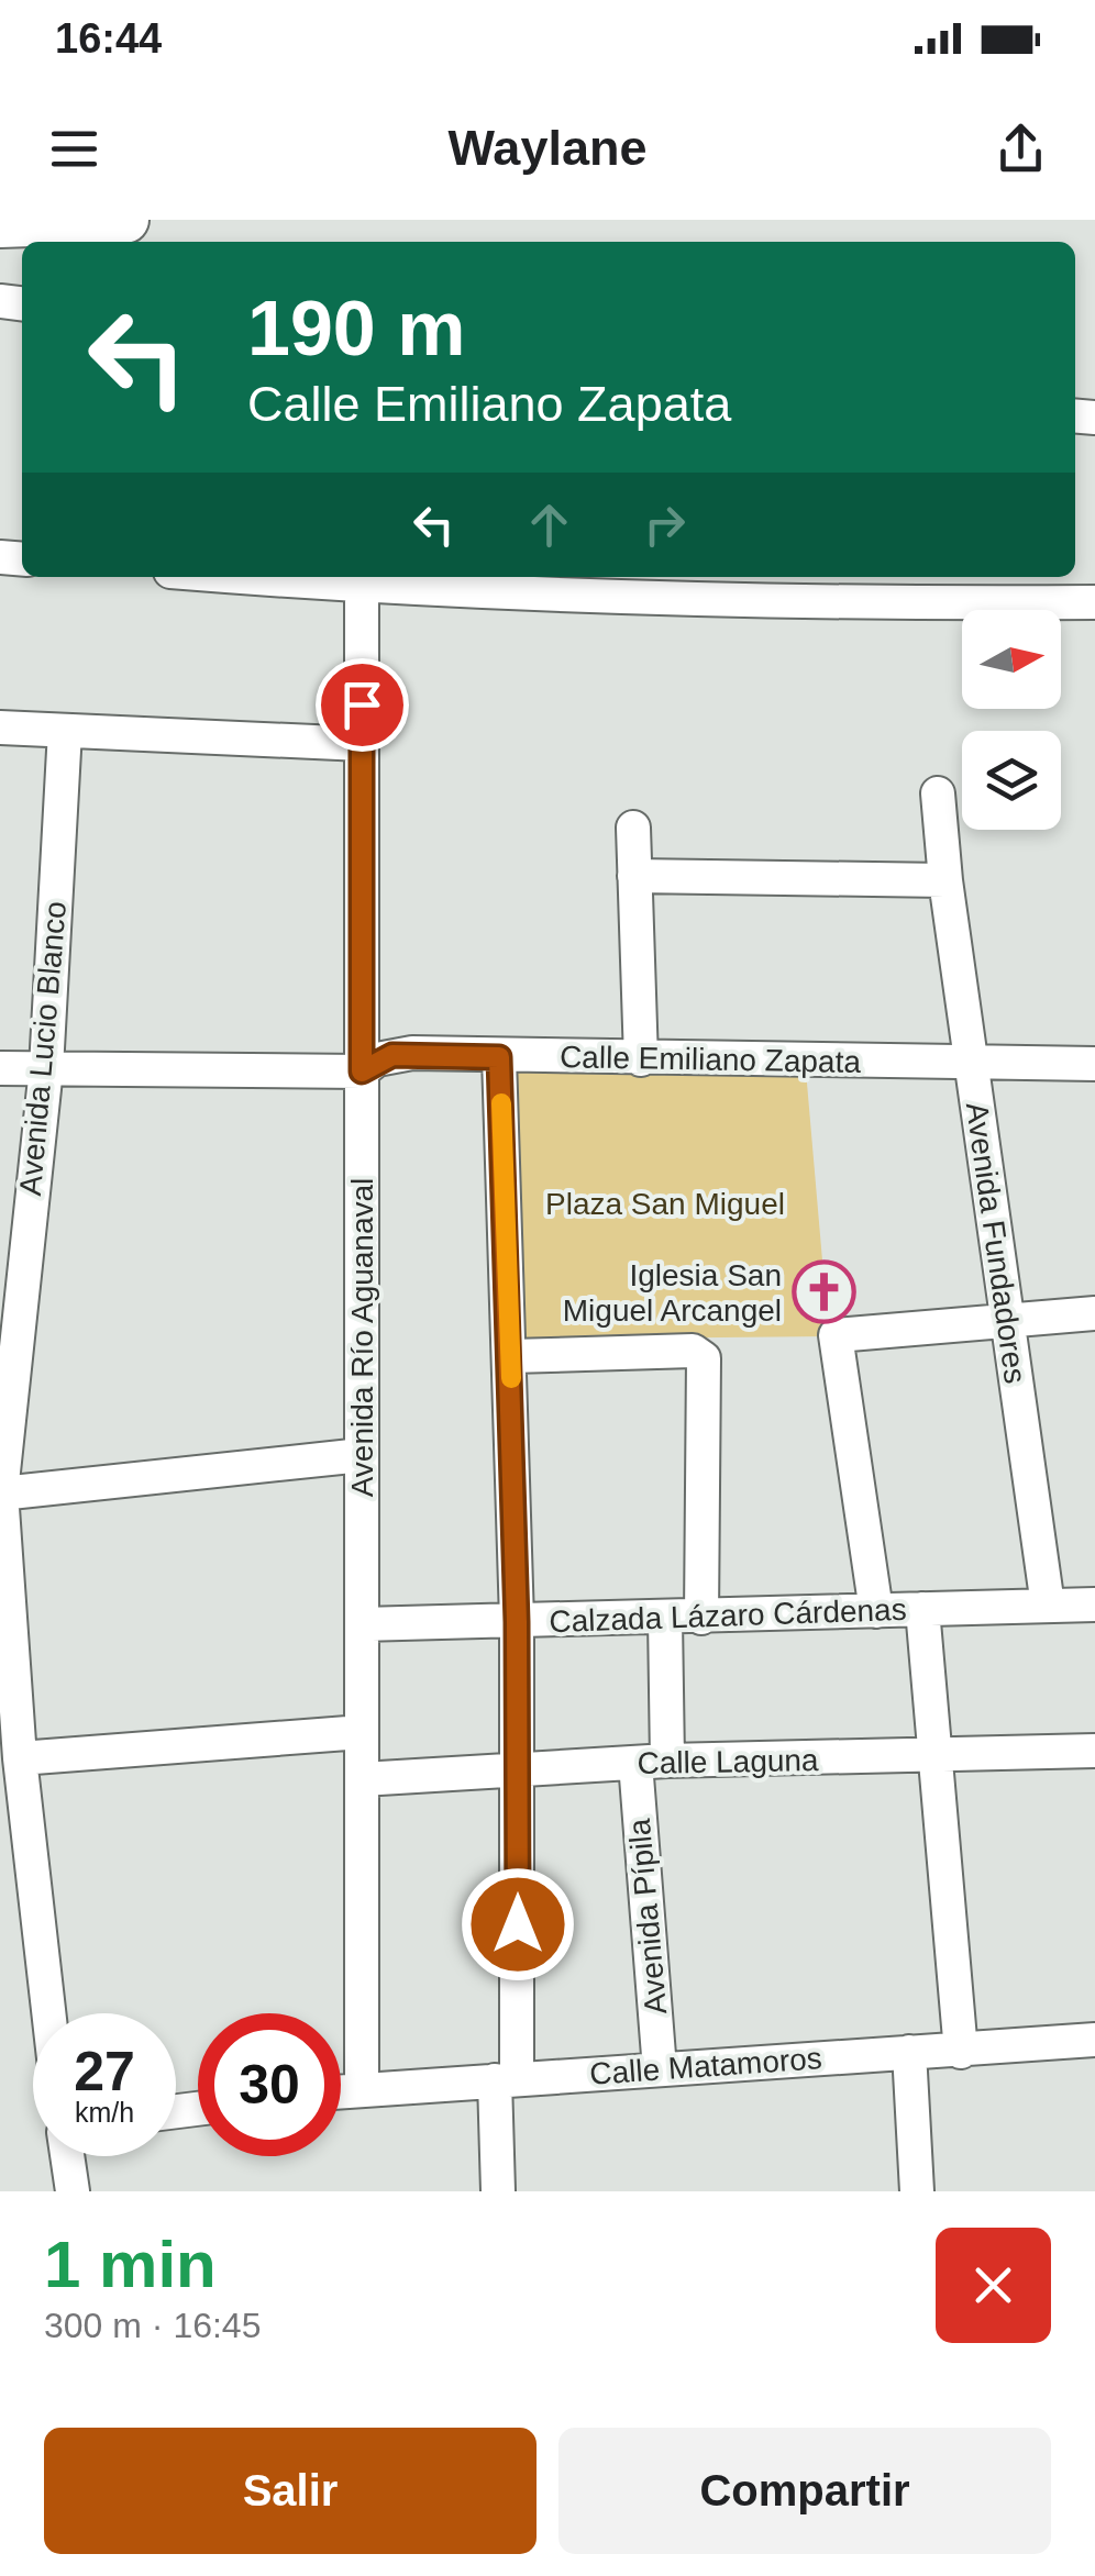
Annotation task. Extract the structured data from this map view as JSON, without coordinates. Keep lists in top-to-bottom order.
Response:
{
  "streets": {
    "street": [
      "Avenida Lucio Blanco",
      "Calle Emiliano Zapata",
      "Avenida Fundadores",
      "Avenida Río Aguanaval",
      "Calzada Lázaro Cárdenas",
      "Calle Laguna",
      "Avenida Pípila",
      "Calle Matamoros"
    ]
  },
  "crossings": [
    ["Avenida Lucio Blanco", "Calle Emiliano Zapata"],
    ["Calle Emiliano Zapata", "Avenida Fundadores"],
    ["Calle Emiliano Zapata", "Avenida Río Aguanaval"],
    ["Avenida Fundadores", "Calzada Lázaro Cárdenas"],
    ["Avenida Río Aguanaval", "Calzada Lázaro Cárdenas"],
    ["Avenida Río Aguanaval", "Calle Laguna"],
    ["Avenida Río Aguanaval", "Calle Matamoros"],
    ["Calzada Lázaro Cárdenas", "Avenida Pípila"],
    ["Calle Laguna", "Avenida Pípila"],
    ["Avenida Pípila", "Calle Matamoros"]
  ],
  "parks": ["Plaza San Miguel"],
  "places": {
    "church": ["Iglesia San Miguel Arcangel"]
  },
  "north": "right",
  "page": {
    "status": "16:44",
    "header": "Waylane",
    "turn": ["190 m", "Calle Emiliano Zapata"],
    "speed": "27 km/h",
    "limit": "30",
    "heading": ["1 min", "300 m · 16:45"],
    "buttons": ["Salir", "Compartir"]
  }
}
